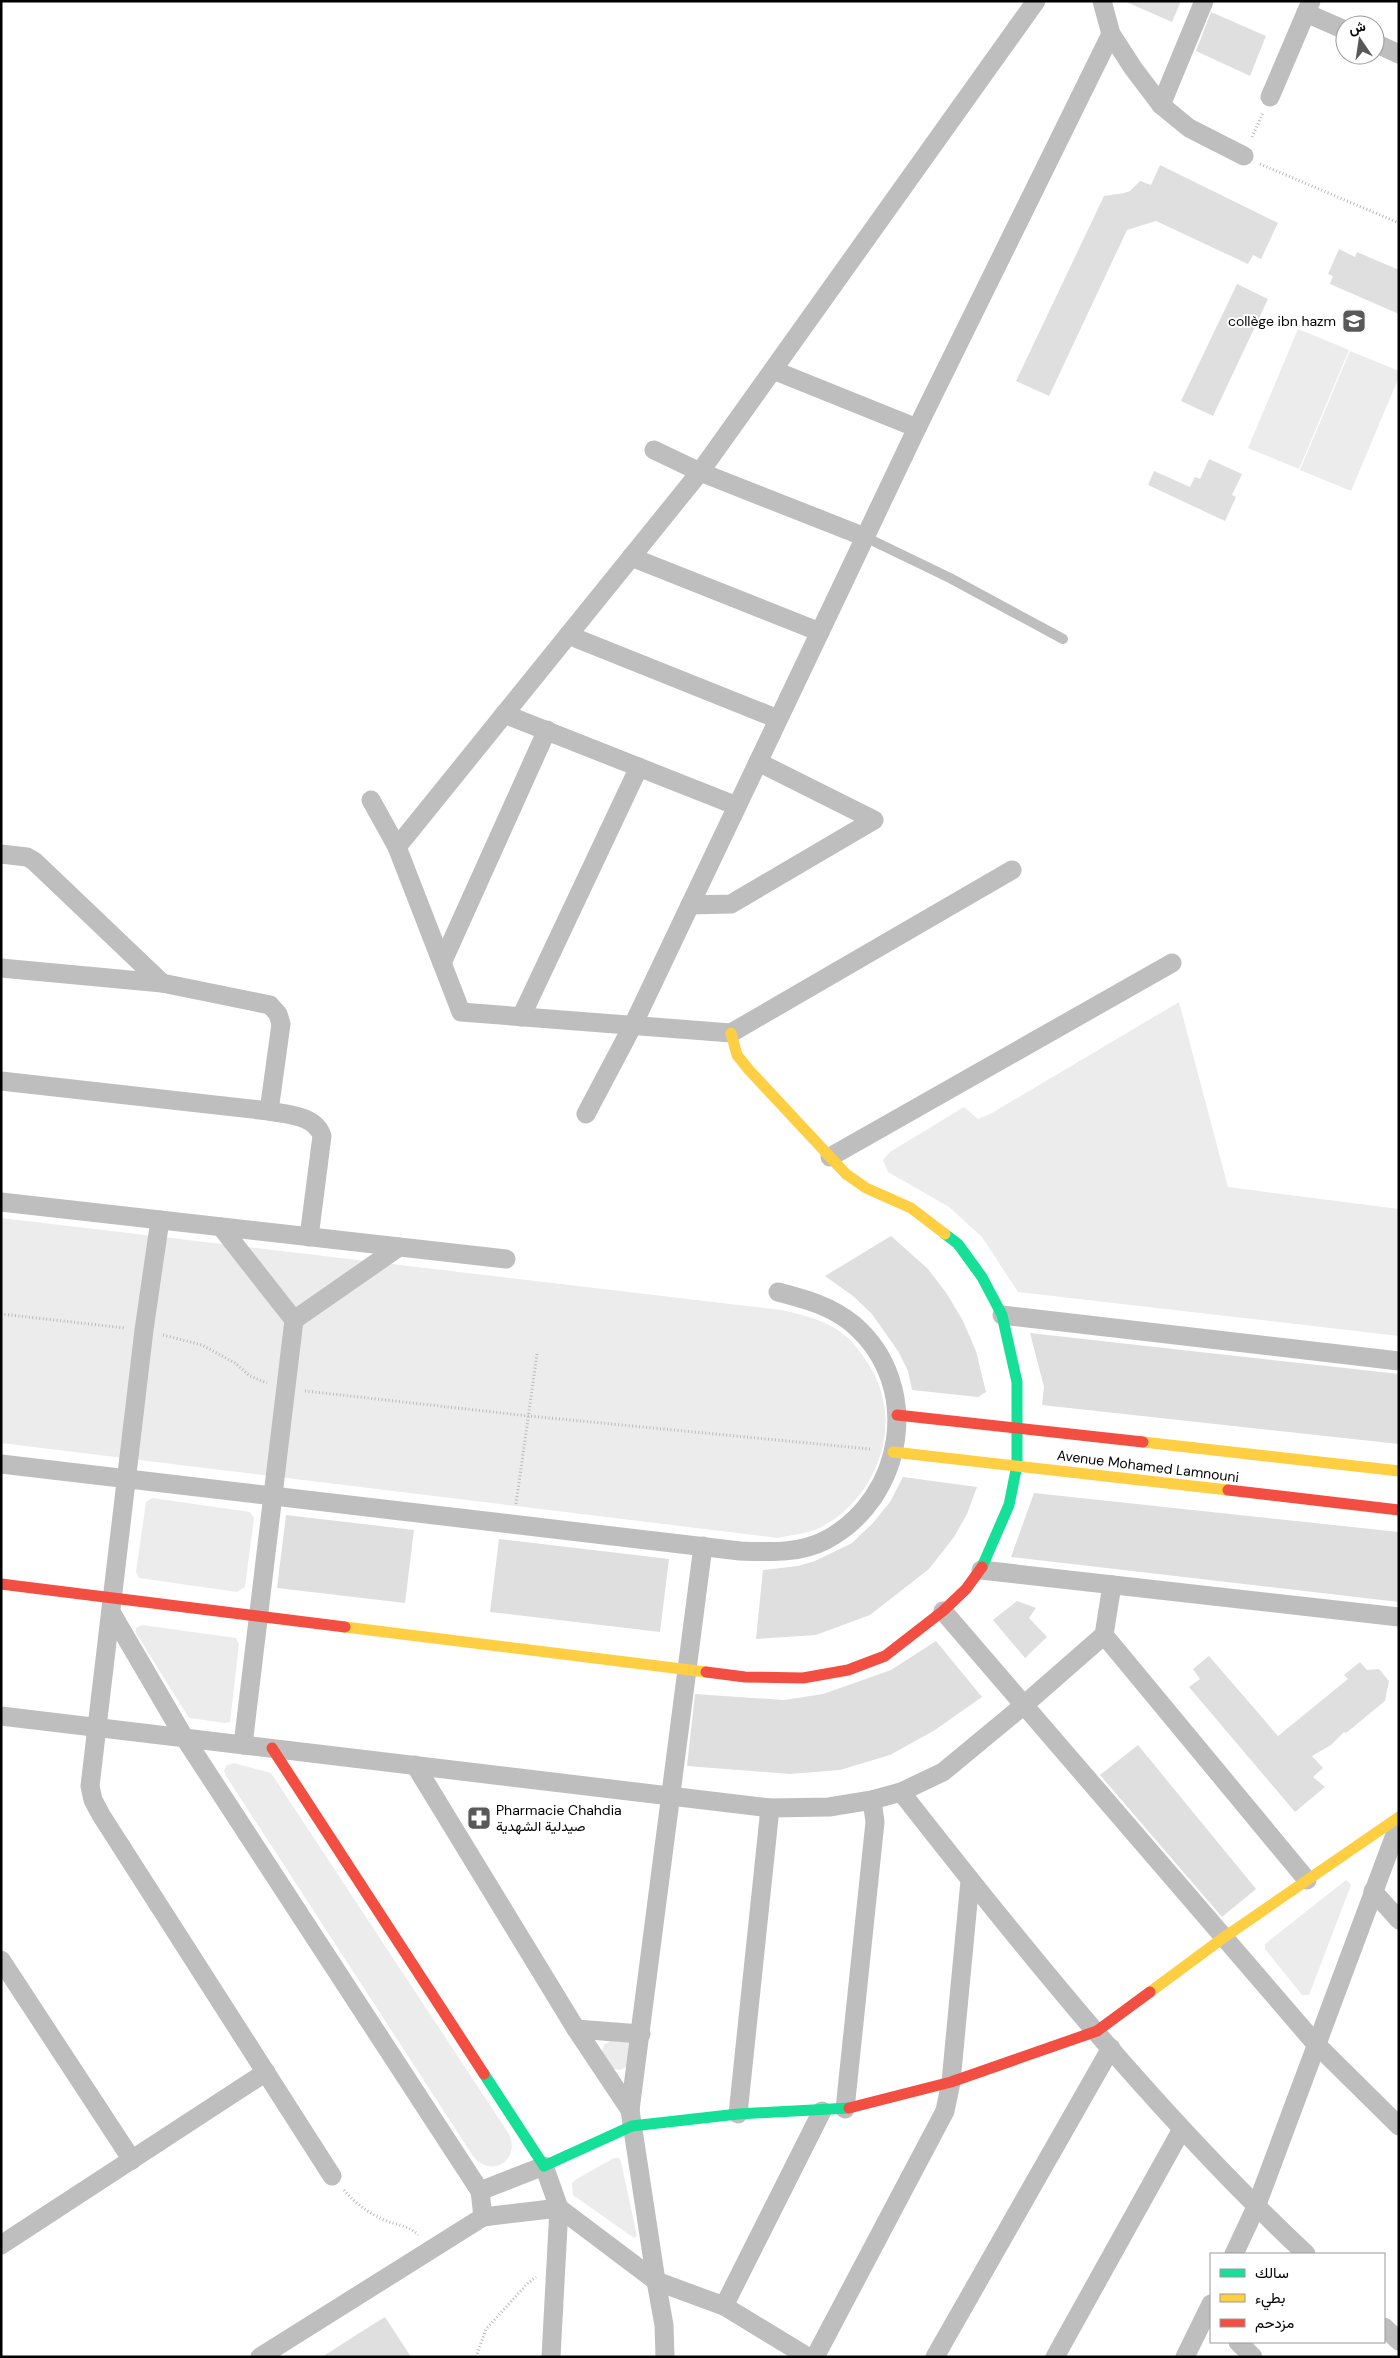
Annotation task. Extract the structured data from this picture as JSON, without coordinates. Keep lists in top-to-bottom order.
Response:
{
  "streets": {
    "street": ["Avenue Mohamed Lamnouni"]
  },
  "places": {
    "school or university": ["collège ibn hazm"],
    "pharmacy": ["Pharmacie Chahdia صيدلية الشهدية"]
  },
  "legend": ["سالك", "بطيء", "مزدحم"],
  "north": "top"
}
